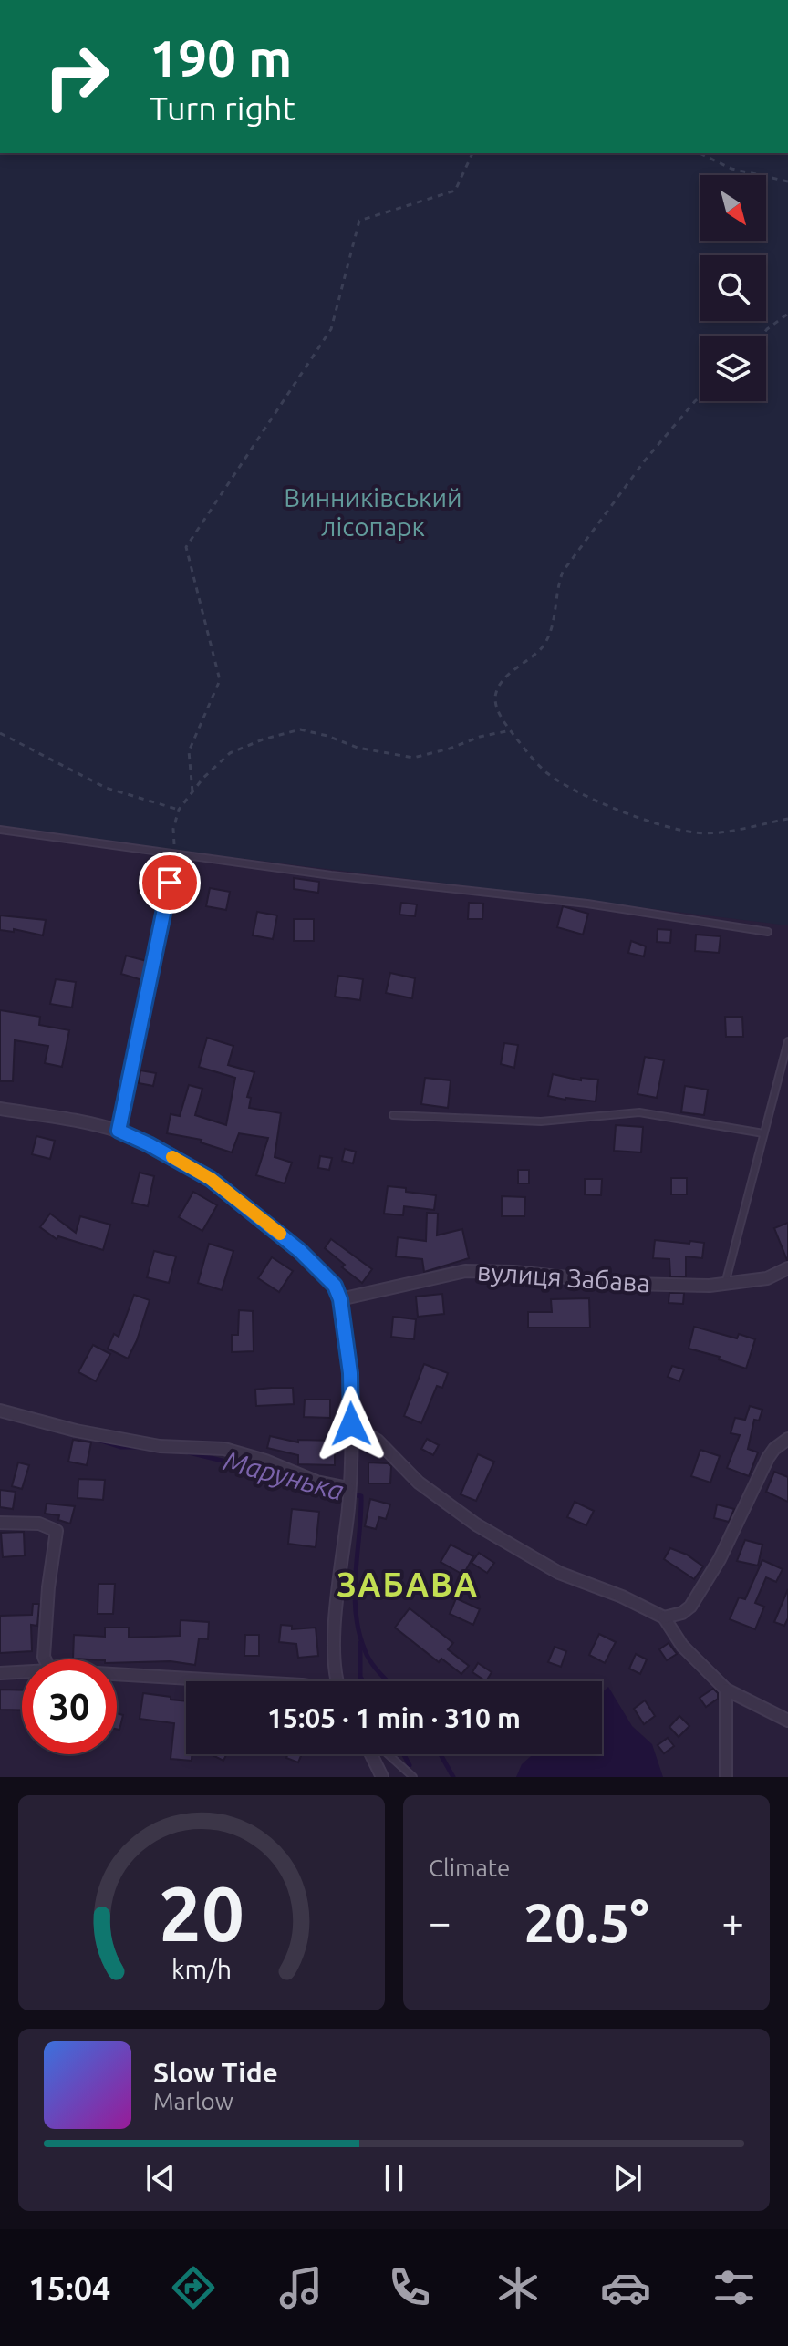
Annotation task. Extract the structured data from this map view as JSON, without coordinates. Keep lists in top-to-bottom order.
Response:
{
  "streets": {
    "street": ["вулиця Забава"]
  },
  "districts": ["ЗАБАВА"],
  "water": ["Марунька"],
  "parks": ["Винниківський лісопарк"],
  "north": "bottom right",
  "page": {
    "turn": ["190 m", "Turn right"],
    "limit": "30",
    "trip": "15:05 · 1 min · 310 m",
    "tile": "Climate",
    "heat": ["−", "20.5°", "+"],
    "song": ["Slow Tide", "Marlow"],
    "tabs": "15:04",
    "gauge": ["20", "km/h"]
  }
}
